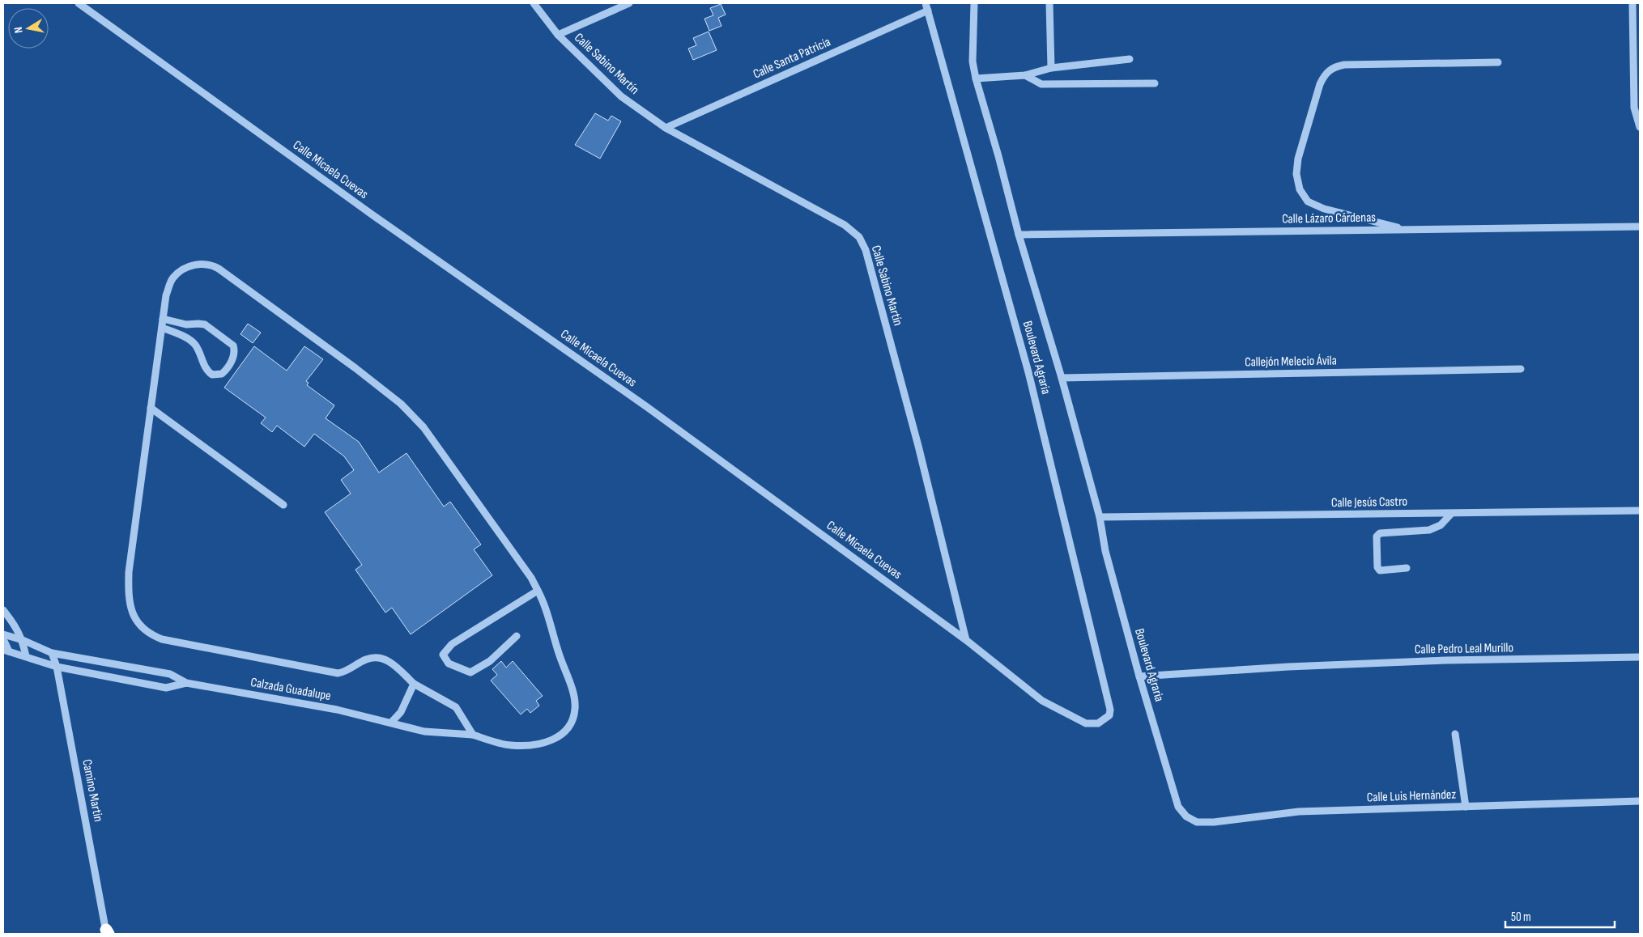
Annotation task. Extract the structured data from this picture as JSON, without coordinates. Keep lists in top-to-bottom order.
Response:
{
  "streets": {
    "street": [
      "Calle Santa Patricia",
      "Calle Sabino Martín",
      "Calle Micaela Cuevas",
      "Calle Lázaro Cárdenas",
      "Boulevard Agraria",
      "Callejón Melecio Ávila",
      "Calle Jesús Castro",
      "Calle Pedro Leal Murillo",
      "Calzada Guadalupe",
      "Camino Martin",
      "Calle Luis Hernández"
    ]
  },
  "crossings": [
    ["Calle Santa Patricia", "Calle Sabino Martín"],
    ["Calle Santa Patricia", "Boulevard Agraria"],
    ["Calle Sabino Martín", "Calle Micaela Cuevas"],
    ["Calle Micaela Cuevas", "Boulevard Agraria"],
    ["Calle Lázaro Cárdenas", "Boulevard Agraria"],
    ["Boulevard Agraria", "Callejón Melecio Ávila"],
    ["Boulevard Agraria", "Calle Jesús Castro"],
    ["Boulevard Agraria", "Calle Pedro Leal Murillo"],
    ["Boulevard Agraria", "Calle Luis Hernández"],
    ["Calzada Guadalupe", "Camino Martin"]
  ],
  "scale_bar": "50 m",
  "north": "left"
}
